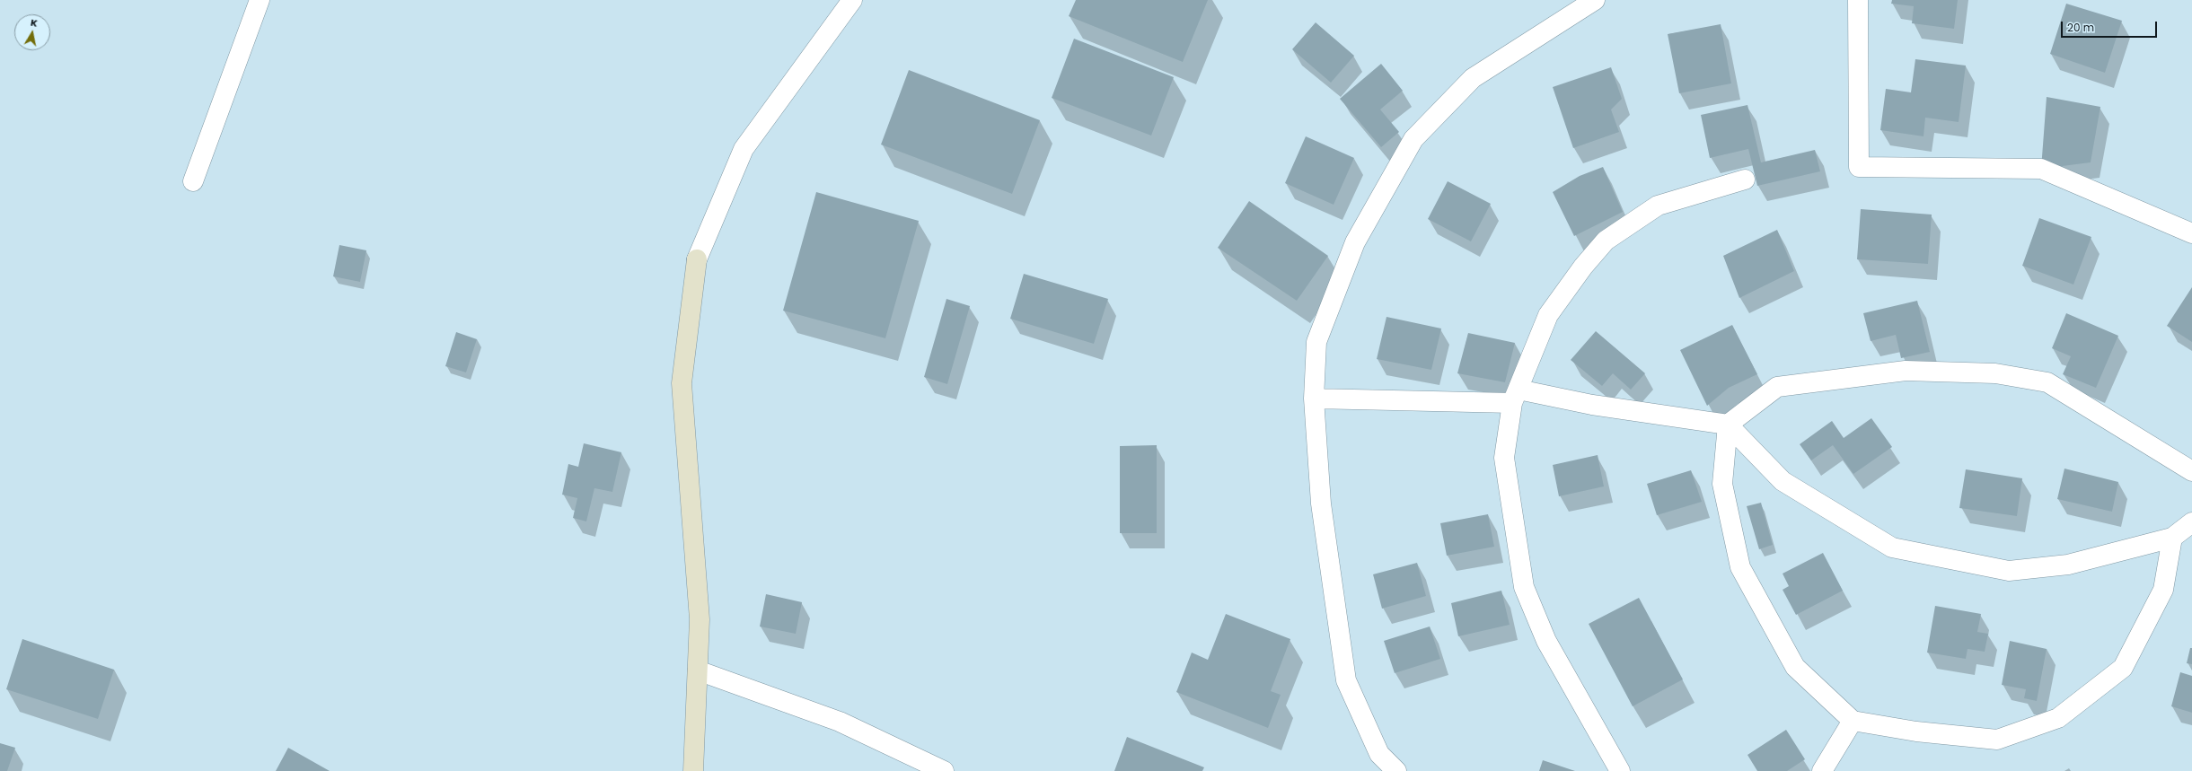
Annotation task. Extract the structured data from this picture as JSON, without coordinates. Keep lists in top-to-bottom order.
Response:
{
  "scale_bar": "20 m",
  "north": "top"
}
